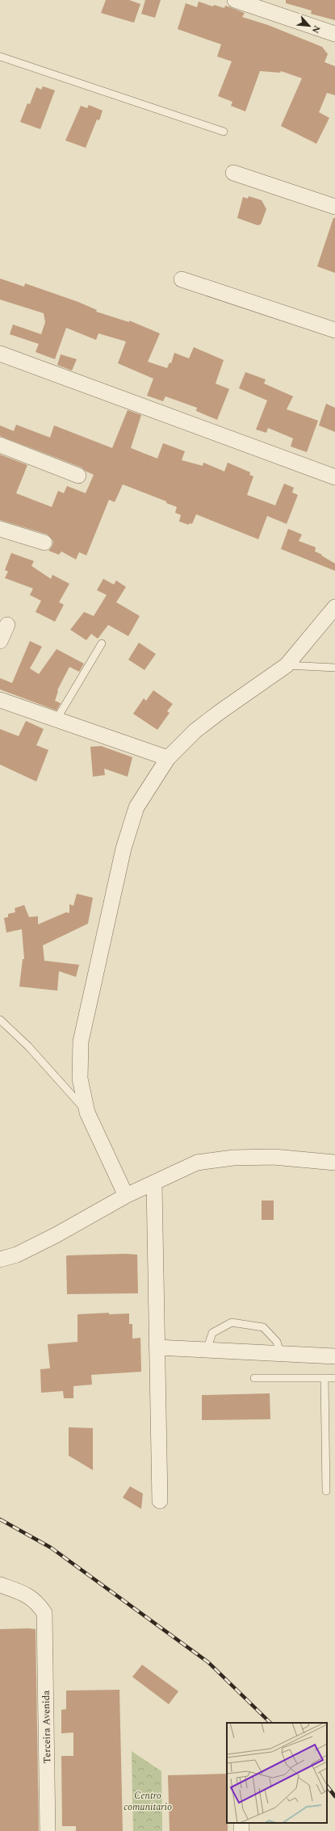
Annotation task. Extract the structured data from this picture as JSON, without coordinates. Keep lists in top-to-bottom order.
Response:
{
  "streets": {
    "street": ["Terceira Avenida"]
  },
  "parks": ["Centro comunitario"],
  "north": "bottom right"
}
